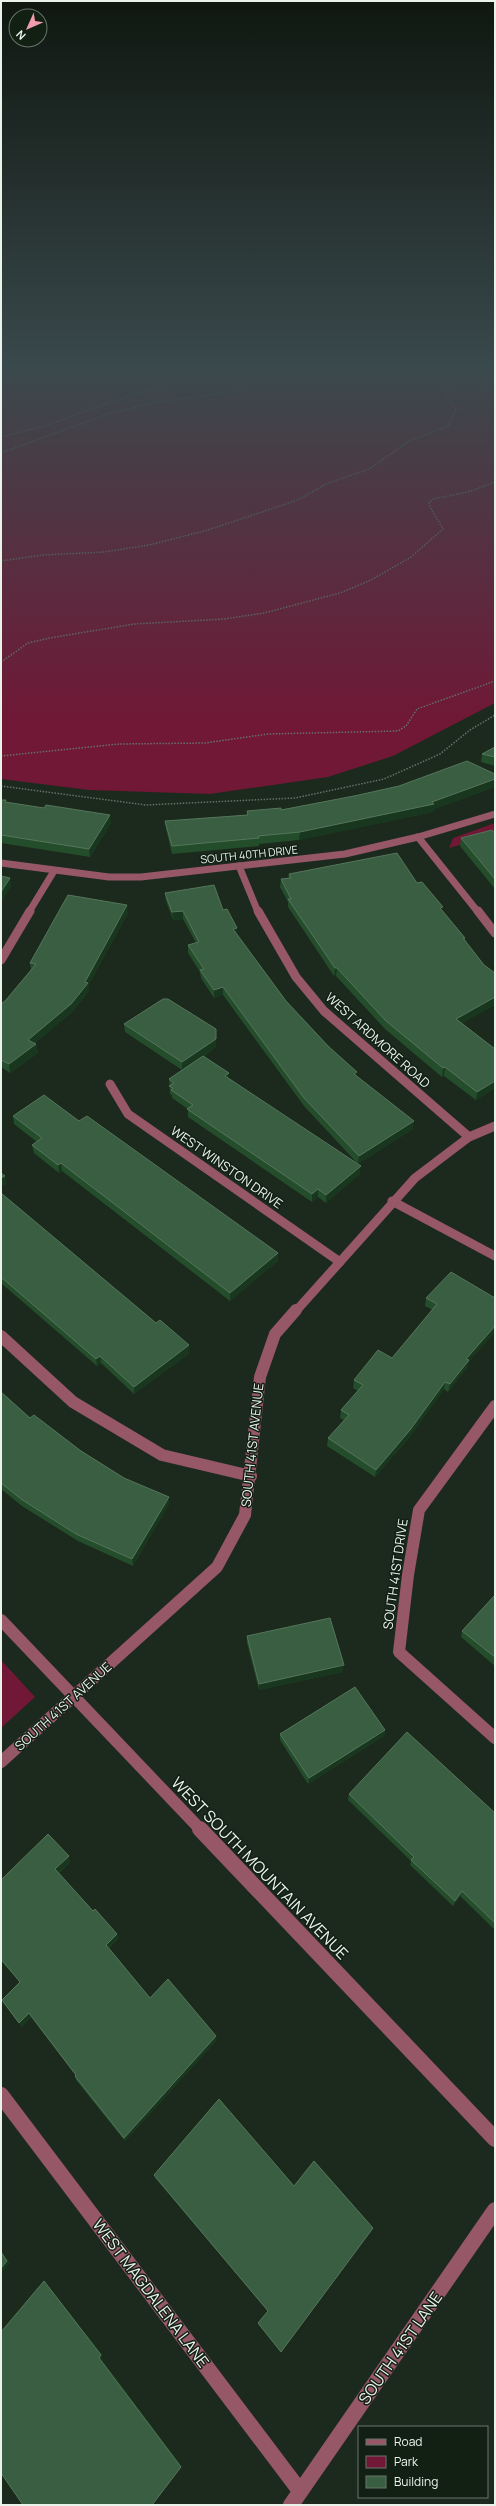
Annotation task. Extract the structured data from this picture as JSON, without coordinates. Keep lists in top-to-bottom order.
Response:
{
  "streets": {
    "street": [
      "SOUTH 40TH DRIVE",
      "WEST ARDMORE ROAD",
      "WEST WINSTON DRIVE",
      "SOUTH 41ST AVENUE",
      "SOUTH 41ST DRIVE",
      "WEST SOUTH MOUNTAIN AVENUE",
      "WEST MAGDALENA LANE",
      "SOUTH 41ST LANE"
    ]
  },
  "crossings": [
    ["SOUTH 40TH DRIVE", "WEST ARDMORE ROAD"],
    ["WEST ARDMORE ROAD", "SOUTH 41ST AVENUE"],
    ["WEST WINSTON DRIVE", "SOUTH 41ST AVENUE"],
    ["SOUTH 41ST AVENUE", "WEST SOUTH MOUNTAIN AVENUE"],
    ["WEST MAGDALENA LANE", "SOUTH 41ST LANE"]
  ],
  "legend": ["Road", "Park", "Building"],
  "north": "bottom left"
}
